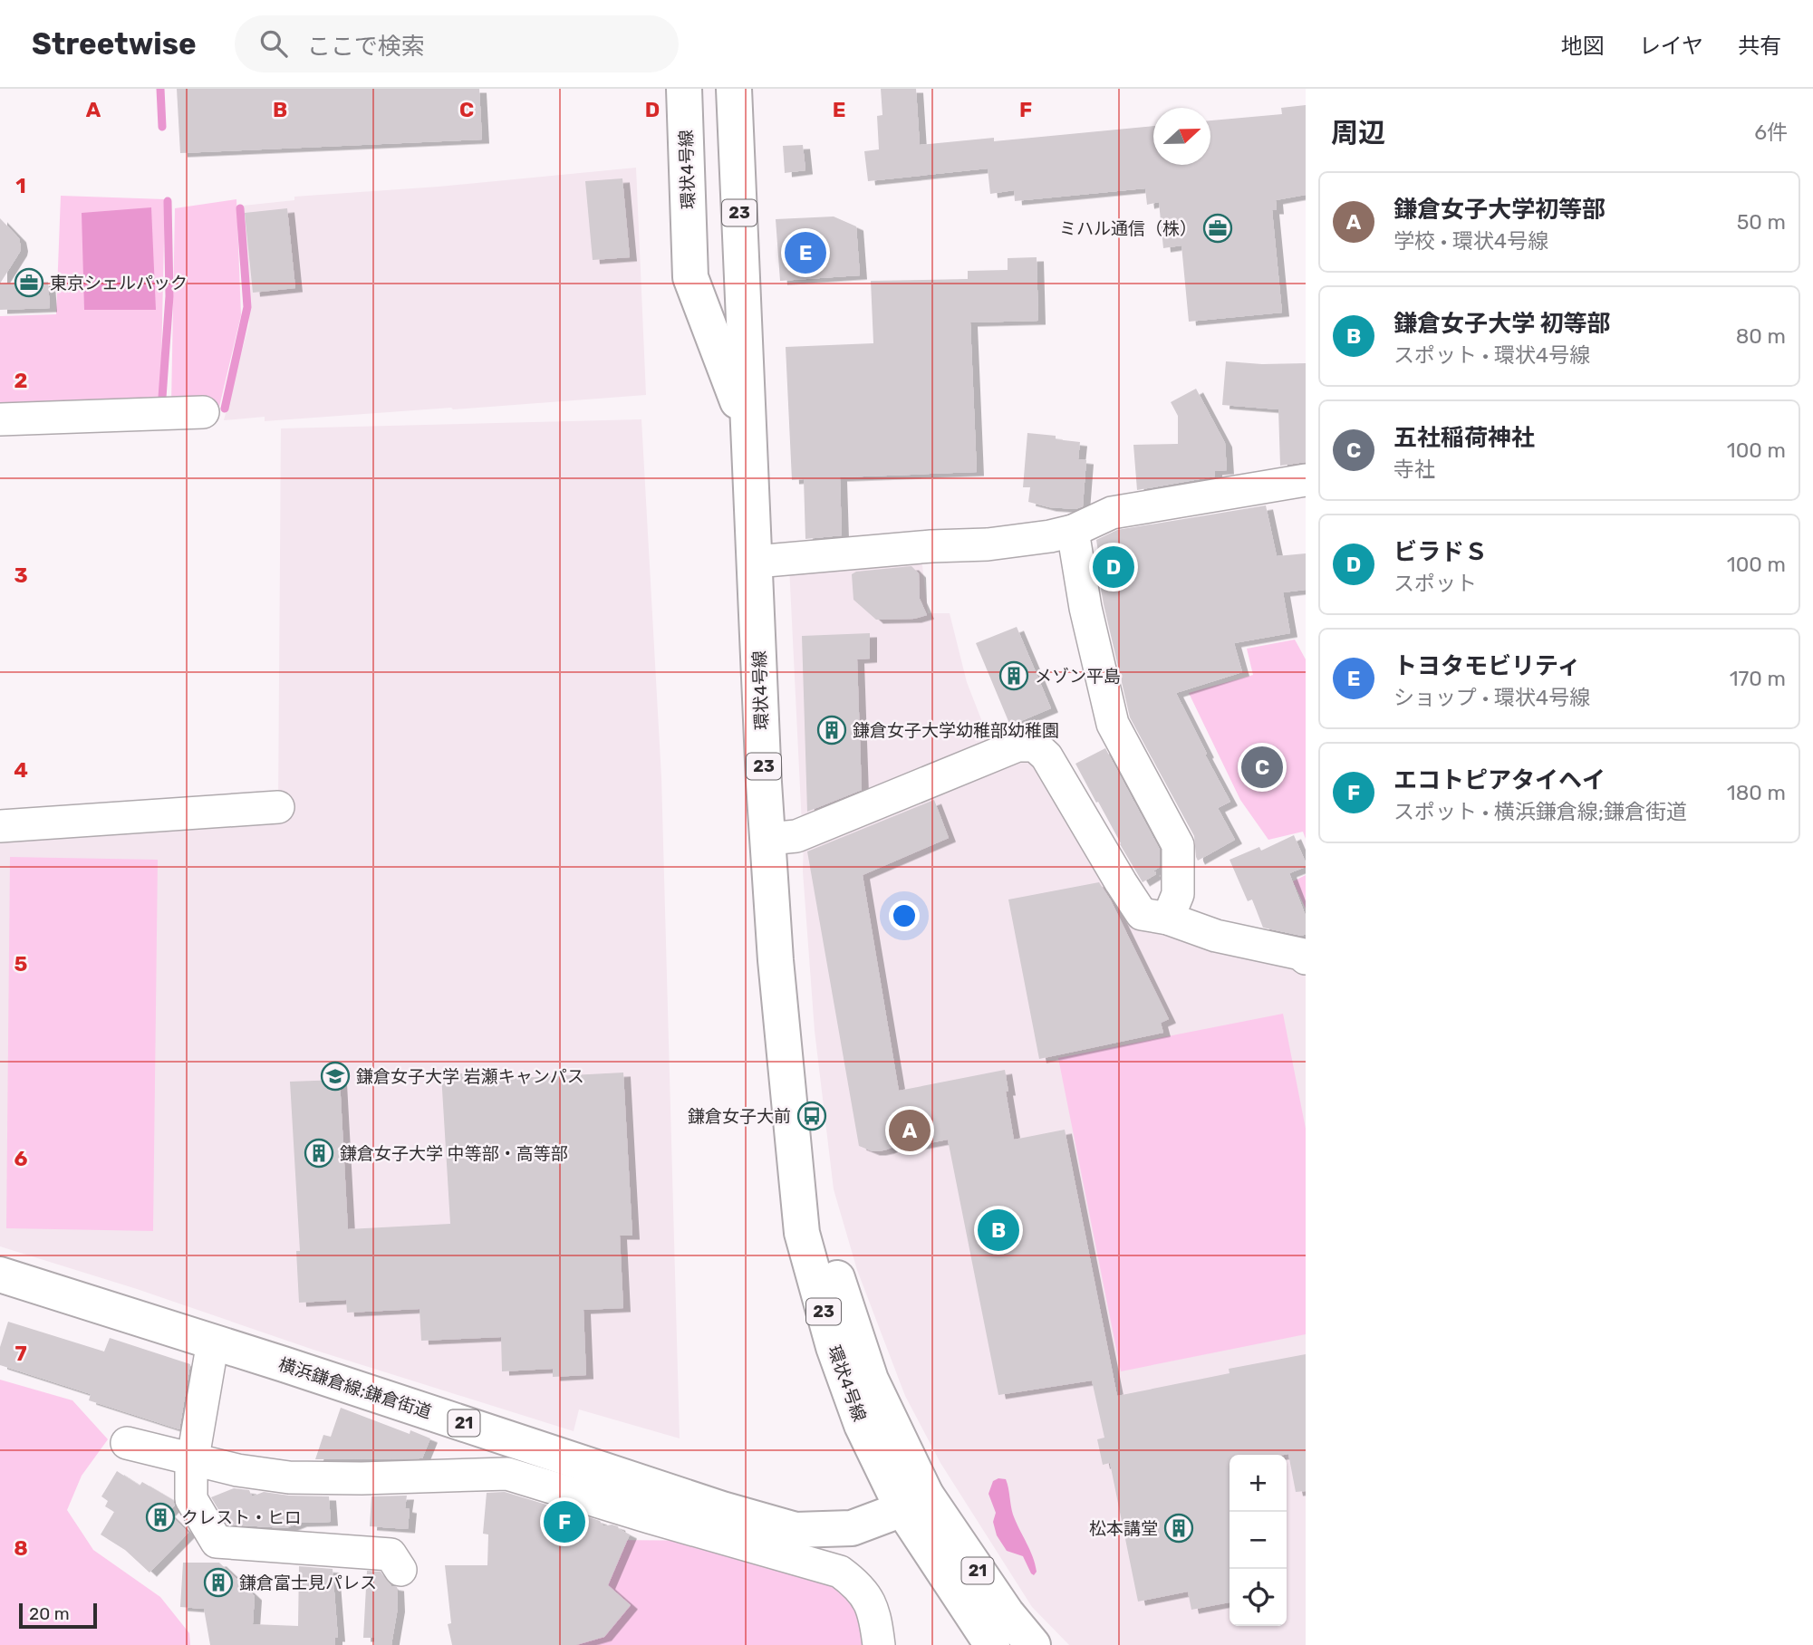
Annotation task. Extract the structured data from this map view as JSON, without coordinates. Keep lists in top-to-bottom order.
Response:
{
  "streets": {
    "main road": [
      "環状4号線",
      "23",
      "横浜鎌倉線;鎌倉街道",
      "21"
    ]
  },
  "crossings": [
    ["環状4号線", "横浜鎌倉線;鎌倉街道"],
    ["環状4号線", "21"],
    ["横浜鎌倉線;鎌倉街道", "21"]
  ],
  "places": {
    "office": ["ミハル通信（株）", "東京シェルパック"],
    "building": [
      "メゾン平島",
      "鎌倉女子大学幼稚部幼稚園",
      "鎌倉女子大学 中等部・高等部",
      "クレスト・ヒロ",
      "松本講堂",
      "鎌倉富士見パレス"
    ],
    "school or university": ["鎌倉女子大学 岩瀬キャンパス"],
    "bus stop": ["鎌倉女子大前"]
  },
  "scale_bar": "20 m",
  "north": "right",
  "page": {
    "header": "Streetwise",
    "search": "ここで検索",
    "nav": ["地図", "レイヤ", "共有"],
    "heading": ["周辺", "6件"],
    "list": [
      {
        "mark": "A",
        "name": "鎌倉女子大学初等部",
        "note": "学校 · 環状4号線",
        "value": "50 m"
      },
      {
        "mark": "B",
        "name": "鎌倉女子大学 初等部",
        "note": "スポット · 環状4号線",
        "value": "80 m"
      },
      {
        "mark": "C",
        "name": "五社稲荷神社",
        "note": "寺社",
        "value": "100 m"
      },
      {
        "mark": "D",
        "name": "ビラドＳ",
        "note": "スポット",
        "value": "100 m"
      },
      {
        "mark": "E",
        "name": "トヨタモビリティ",
        "note": "ショップ · 環状4号線",
        "value": "170 m"
      },
      {
        "mark": "F",
        "name": "エコトピアタイヘイ",
        "note": "スポット · 横浜鎌倉線;鎌倉街道",
        "value": "180 m"
      }
    ],
    "pins": [
      "E",
      "D",
      "C",
      "A",
      "B",
      "F"
    ],
    "map_buttons": ["+", "−"],
    "scale": "20 m"
  },
  "grid": {
    "columns": [
      "A",
      "B",
      "C",
      "D",
      "E",
      "F"
    ],
    "rows": [
      "1",
      "2",
      "3",
      "4",
      "5",
      "6",
      "7",
      "8"
    ]
  }
}
